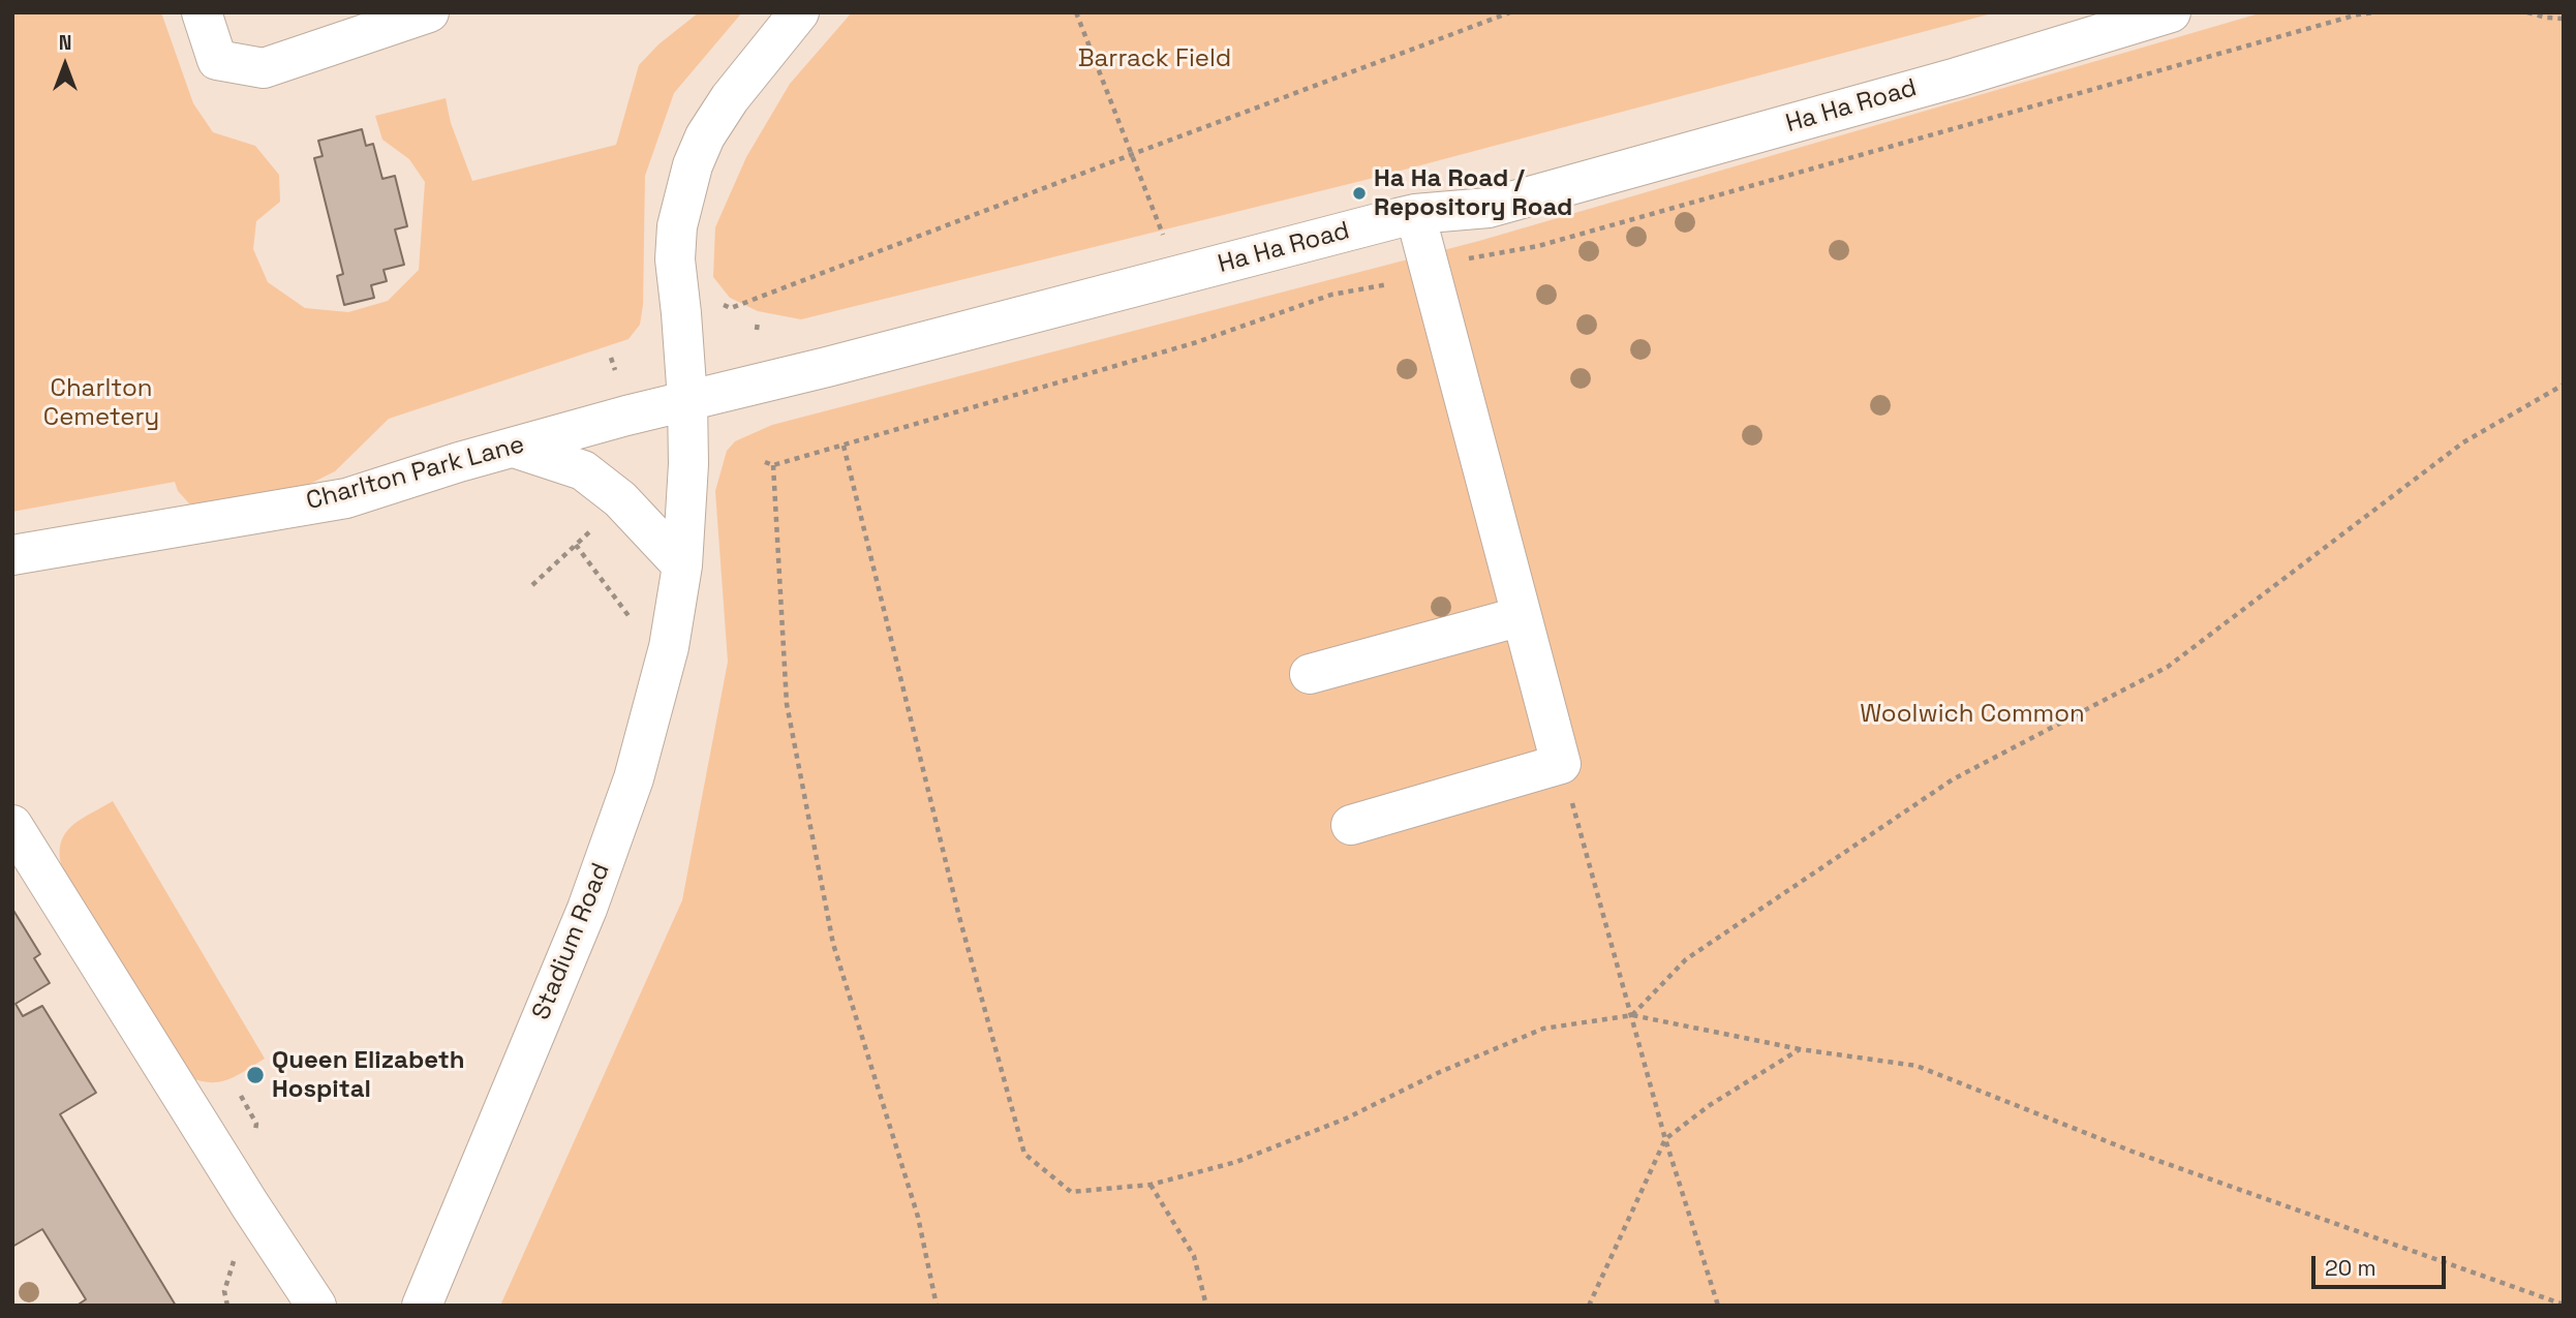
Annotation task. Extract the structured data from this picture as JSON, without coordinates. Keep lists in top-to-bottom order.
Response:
{
  "streets": {
    "street": ["Ha Ha Road", "Charlton Park Lane", "Stadium Road"]
  },
  "crossings": [
    ["Ha Ha Road", "Charlton Park Lane"],
    ["Ha Ha Road", "Stadium Road"],
    ["Charlton Park Lane", "Stadium Road"]
  ],
  "parks": ["Barrack Field", "Charlton Cemetery", "Woolwich Common"],
  "places": ["Ha Ha Road / Repository Road", "Queen Elizabeth Hospital"],
  "scale_bar": "20 m",
  "north": "top"
}
